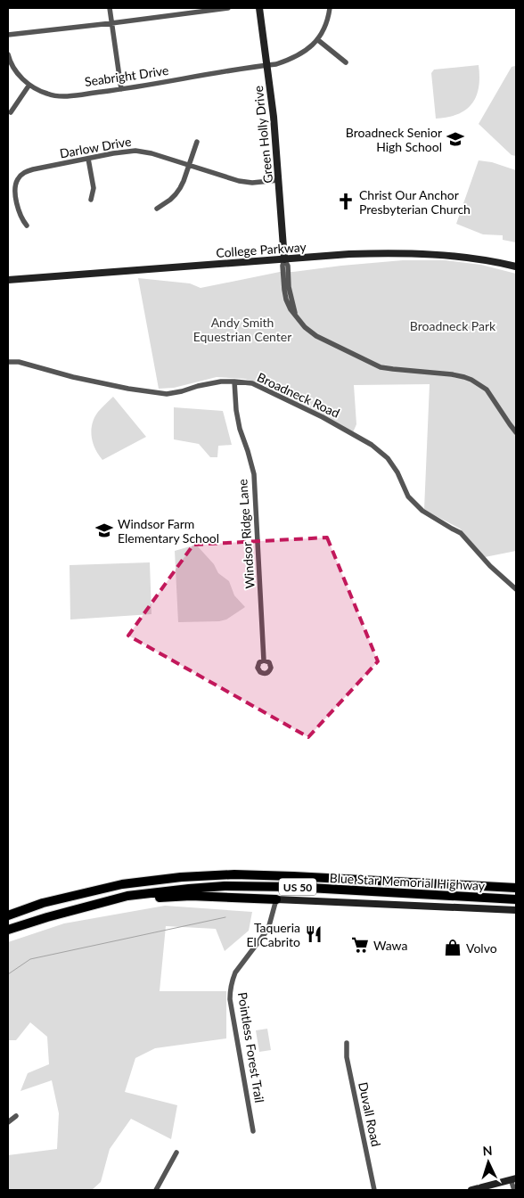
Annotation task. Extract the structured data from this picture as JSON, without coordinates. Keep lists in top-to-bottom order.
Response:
{
  "streets": {
    "highway": ["Blue Star Memorial Highway", "US 50"],
    "main road": ["Green Holly Drive", "College Parkway"],
    "street": [
      "Seabright Drive",
      "Darlow Drive",
      "Broadneck Road",
      "Windsor Ridge Lane",
      "Pointless Forest Trail",
      "Duvall Road"
    ]
  },
  "crossings": [
    ["Seabright Drive", "Green Holly Drive"],
    ["Green Holly Drive", "Darlow Drive"],
    ["Green Holly Drive", "College Parkway"],
    ["Broadneck Road", "Windsor Ridge Lane"]
  ],
  "parks": ["Andy Smith Equestrian Center", "Broadneck Park"],
  "places": {
    "school or university": ["Broadneck Senior High School", "Windsor Farm Elementary School"],
    "church": ["Christ Our Anchor Presbyterian Church"],
    "restaurant": ["Taqueria El Cabrito"],
    "supermarket": ["Wawa"],
    "shop": ["Volvo"]
  },
  "north": "top"
}
